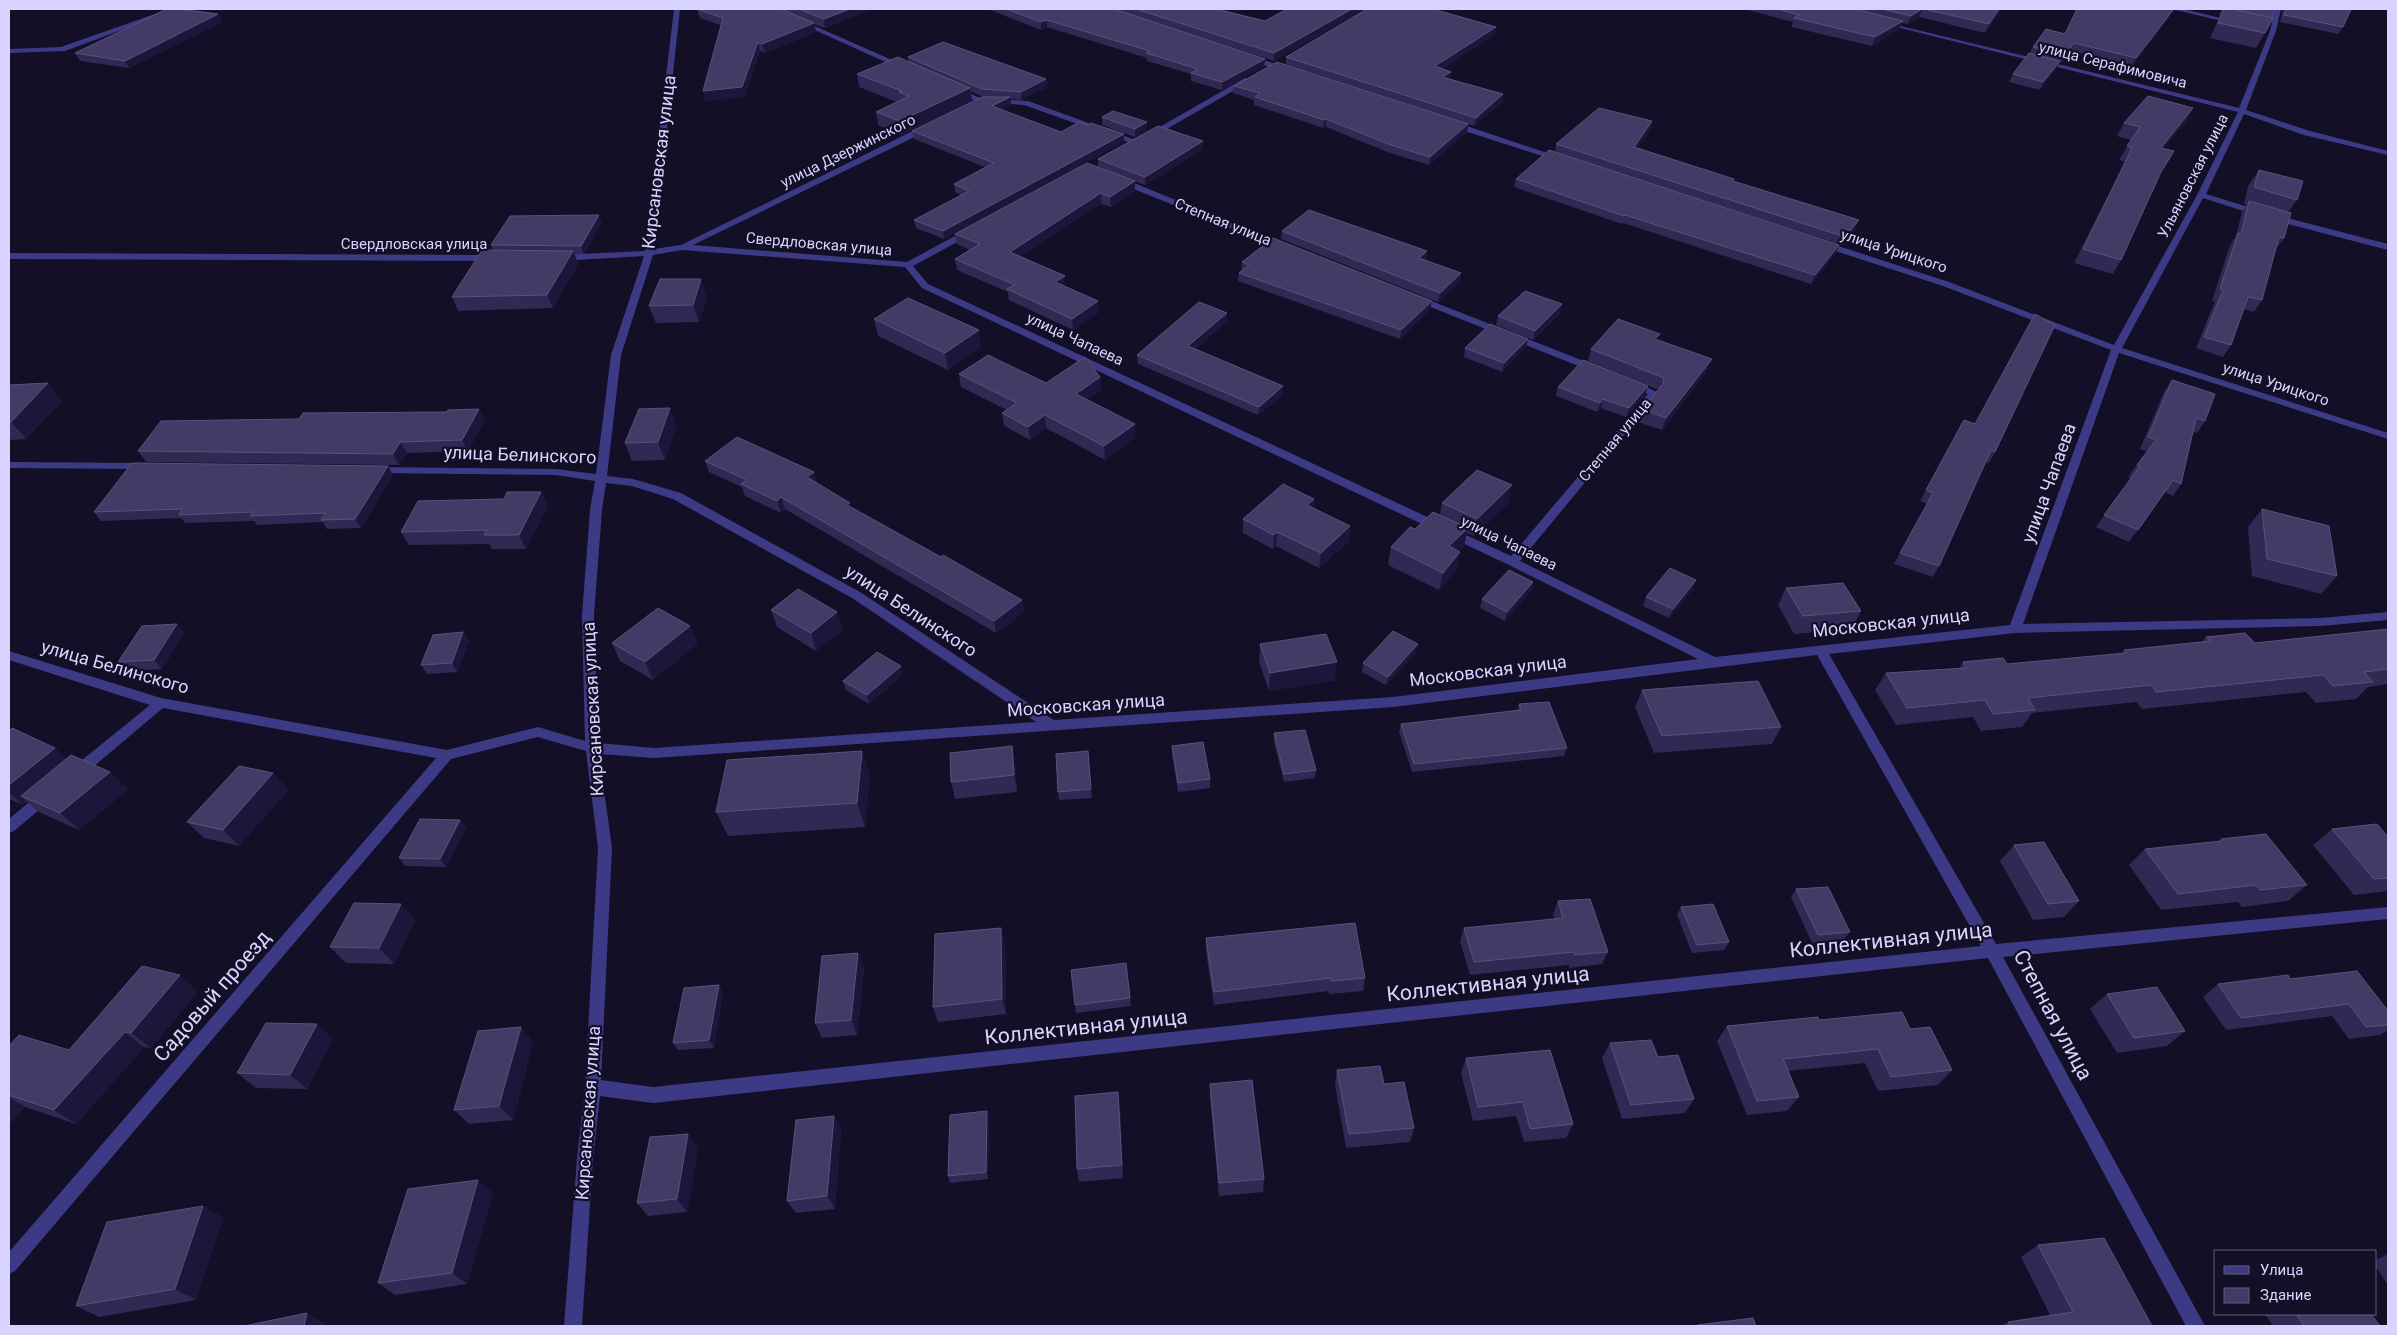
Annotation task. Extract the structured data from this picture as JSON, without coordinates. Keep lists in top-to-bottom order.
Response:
{
  "streets": {
    "street": [
      "улица Серафимовича",
      "улица Дзержинского",
      "Кирсановская улица",
      "Ульяновская улица",
      "Степная улица",
      "Свердловская улица",
      "улица Урицкого",
      "улица Чапаева",
      "улица Белинского",
      "Московская улица",
      "Коллективная улица",
      "Садовый проезд"
    ]
  },
  "crossings": [
    ["улица Серафимовича", "Ульяновская улица"],
    ["улица Дзержинского", "Свердловская улица"],
    ["Кирсановская улица", "Свердловская улица"],
    ["Кирсановская улица", "улица Белинского"],
    ["Кирсановская улица", "Московская улица"],
    ["Кирсановская улица", "Коллективная улица"],
    ["Ульяновская улица", "улица Урицкого"],
    ["Ульяновская улица", "улица Чапаева"],
    ["Степная улица", "улица Чапаева"],
    ["Степная улица", "Московская улица"],
    ["Степная улица", "Коллективная улица"],
    ["Свердловская улица", "улица Чапаева"],
    ["улица Урицкого", "улица Чапаева"],
    ["улица Чапаева", "Московская улица"],
    ["улица Белинского", "Московская улица"],
    ["улица Белинского", "Садовый проезд"]
  ],
  "legend": ["Улица", "Здание"]
}
